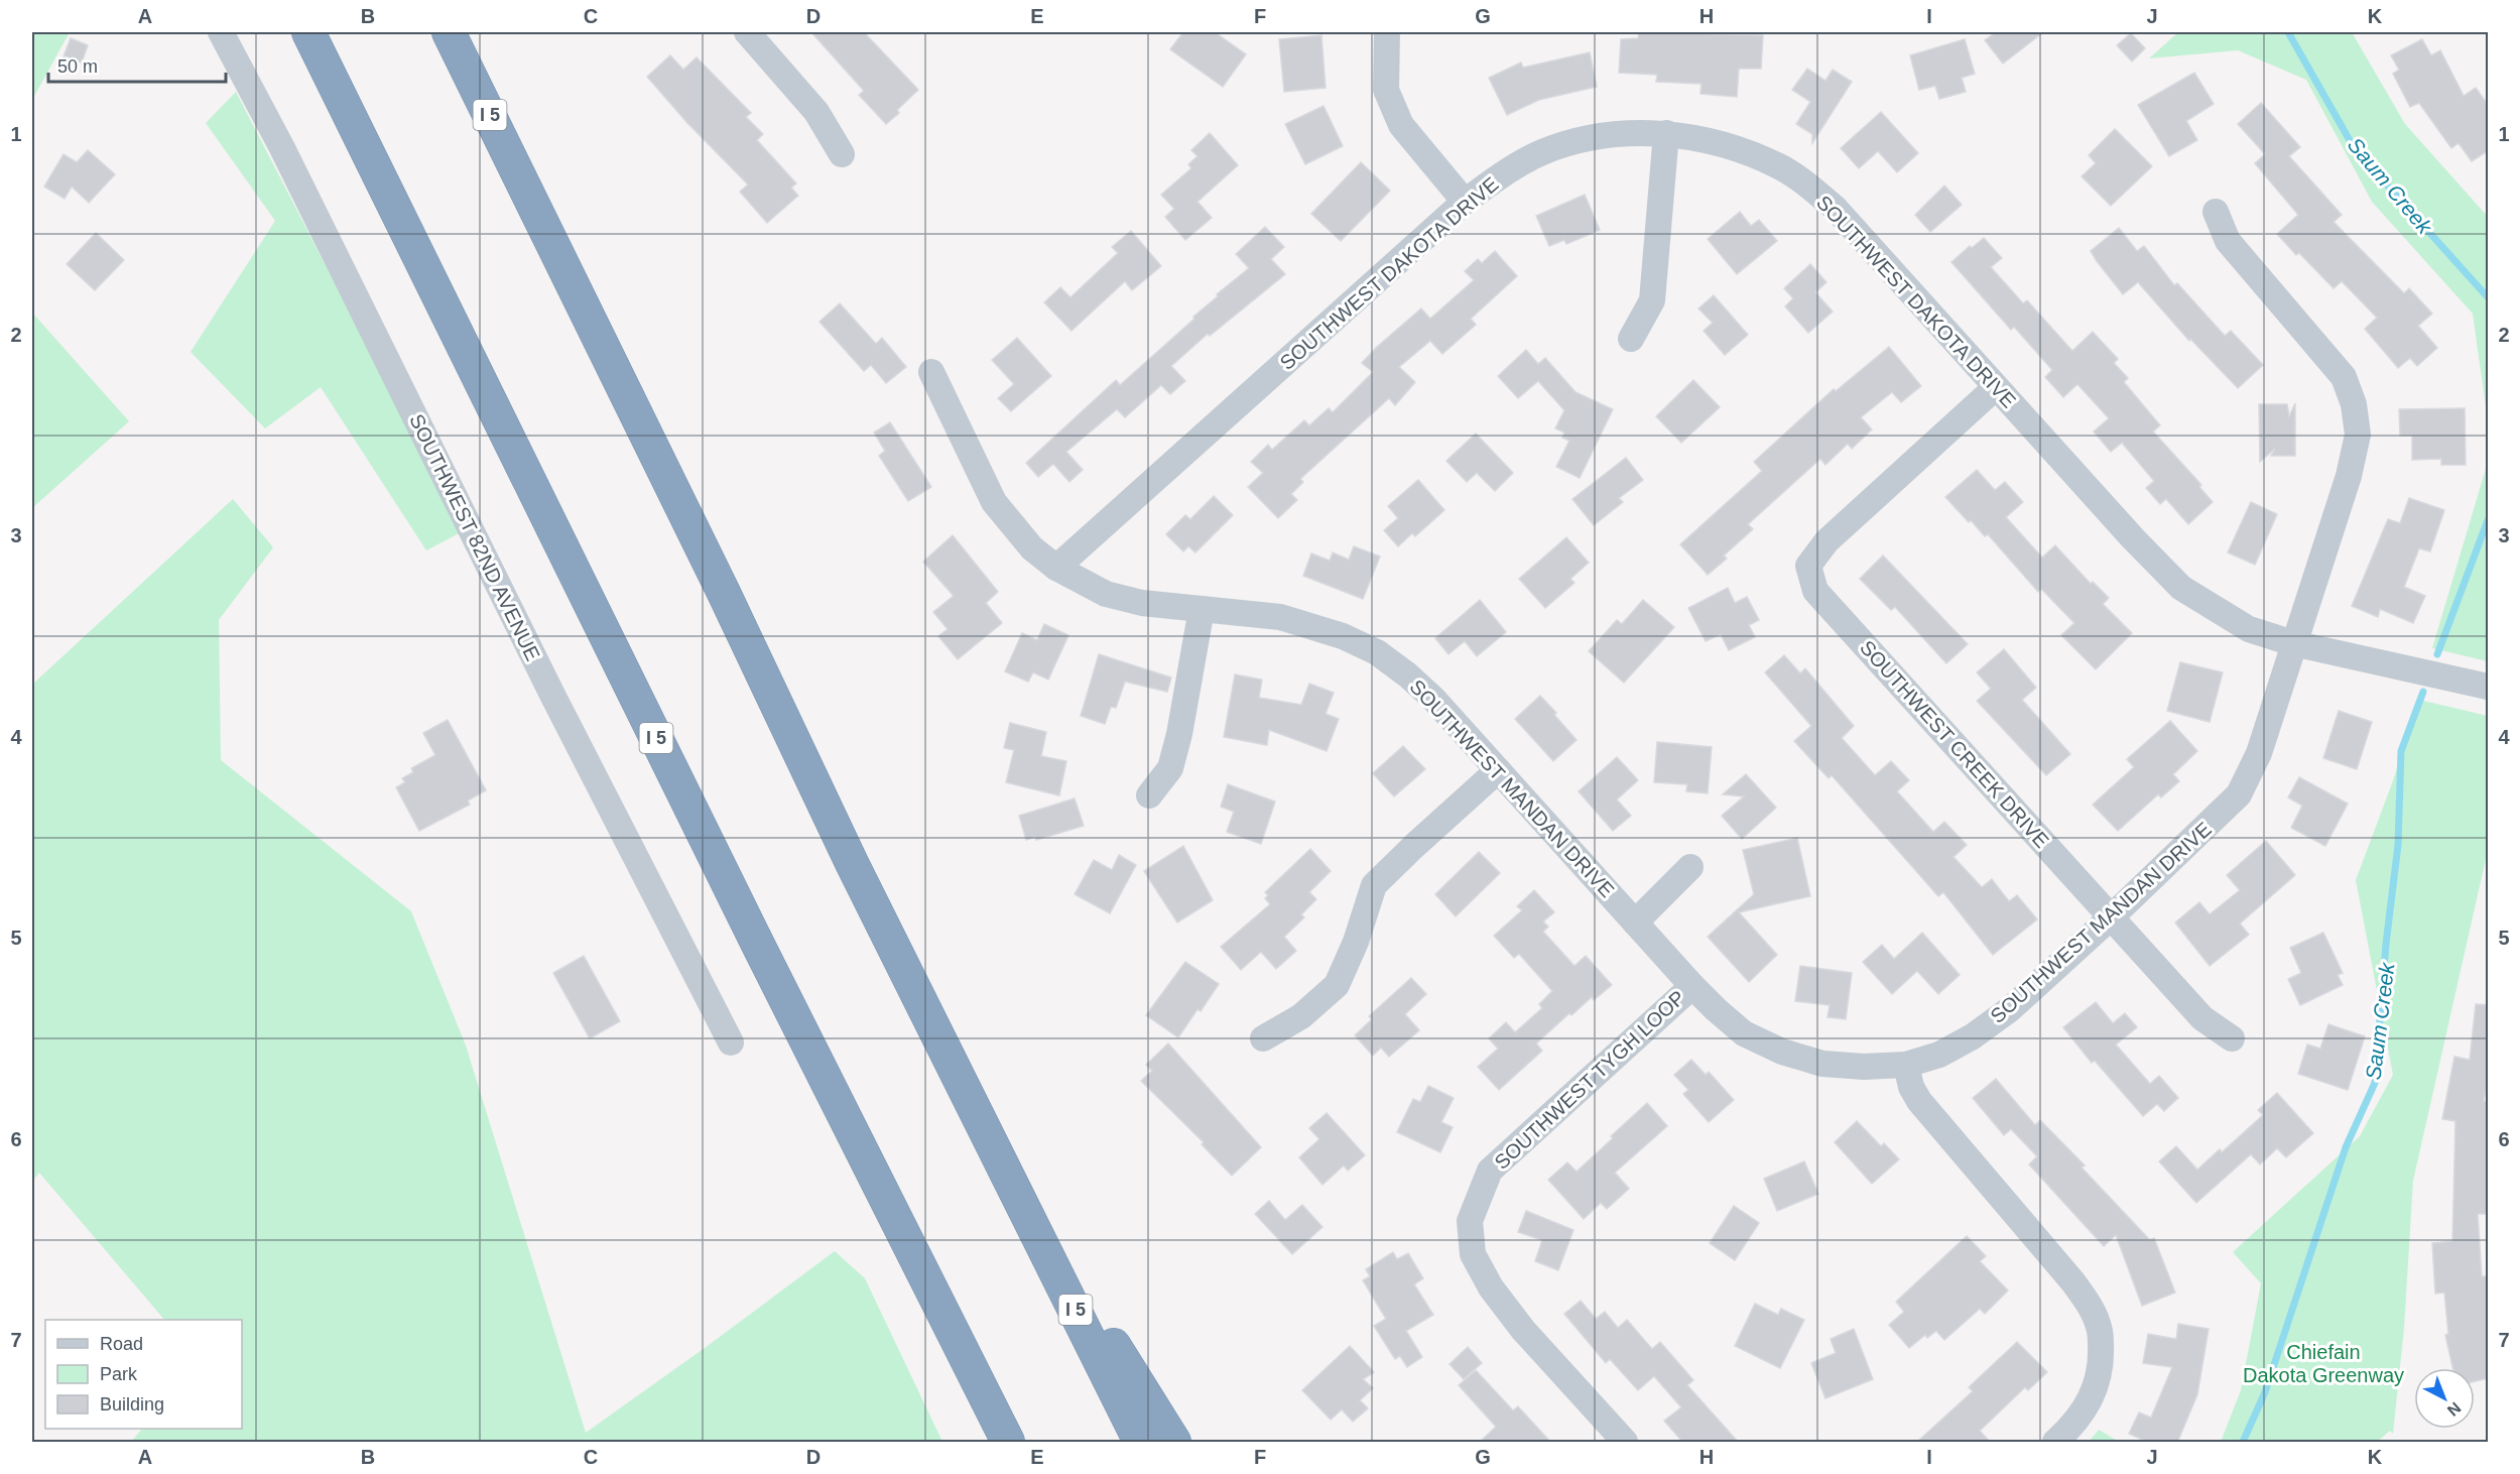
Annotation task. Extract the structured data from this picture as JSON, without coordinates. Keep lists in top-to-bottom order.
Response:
{
  "streets": {
    "highway": ["I 5"],
    "street": [
      "SOUTHWEST DAKOTA DRIVE",
      "SOUTHWEST 82ND AVENUE",
      "SOUTHWEST CREEK DRIVE",
      "SOUTHWEST MANDAN DRIVE",
      "SOUTHWEST TYGH LOOP"
    ]
  },
  "crossings": [
    ["SOUTHWEST DAKOTA DRIVE", "SOUTHWEST CREEK DRIVE"],
    ["SOUTHWEST DAKOTA DRIVE", "SOUTHWEST MANDAN DRIVE"],
    ["SOUTHWEST CREEK DRIVE", "SOUTHWEST MANDAN DRIVE"],
    ["SOUTHWEST MANDAN DRIVE", "SOUTHWEST TYGH LOOP"]
  ],
  "water": ["Saum Creek"],
  "parks": ["Chiefain Dakota Greenway"],
  "legend": ["Road", "Park", "Building"],
  "scale_bar": "50 m",
  "north": "bottom right",
  "grid": {
    "columns": [
      "A",
      "B",
      "C",
      "D",
      "E",
      "F",
      "G",
      "H",
      "I",
      "J",
      "K"
    ],
    "rows": [
      "1",
      "2",
      "3",
      "4",
      "5",
      "6",
      "7"
    ]
  }
}
